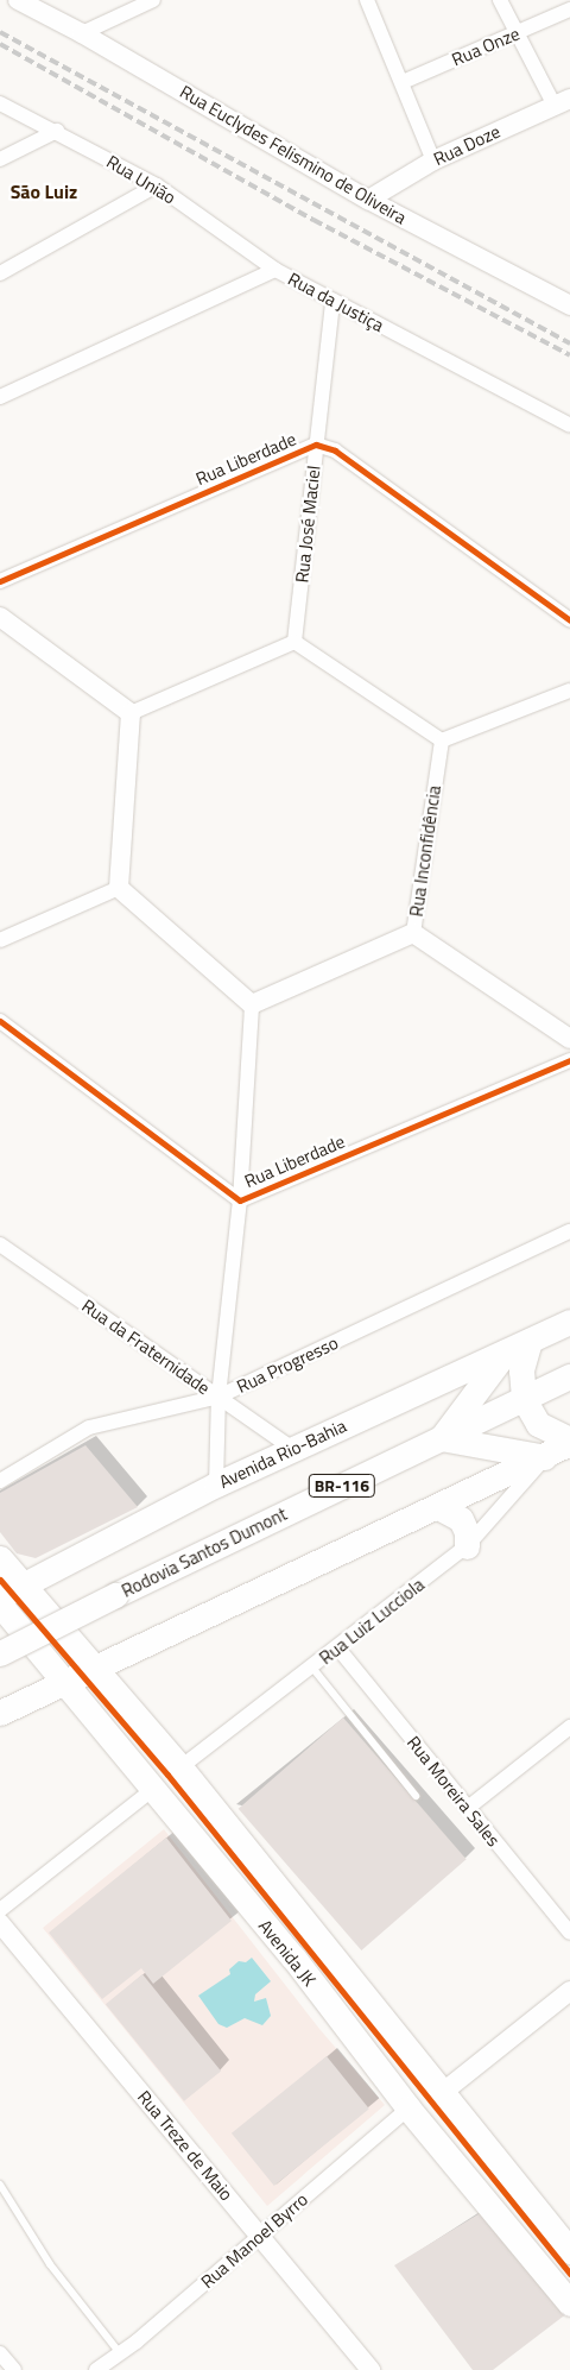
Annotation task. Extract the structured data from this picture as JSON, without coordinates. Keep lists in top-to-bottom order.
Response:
{
  "streets": {
    "main road": [
      "Avenida Rio-Bahia",
      "BR-116",
      "Rodovia Santos Dumont",
      "Avenida JK"
    ],
    "street": [
      "Rua Onze",
      "Rua Doze",
      "Rua Euclydes Felismino de Oliveira",
      "Rua União",
      "Rua da Justiça",
      "Rua Liberdade",
      "Rua José Maciel",
      "Rua Inconfidência",
      "Rua da Fraternidade",
      "Rua Progresso",
      "Rua Luiz Lucciola",
      "Rua Moreira Sales",
      "Rua Treze de Maio",
      "Rua Manoel Byrro"
    ]
  },
  "crossings": [
    ["Rua Doze", "Rua Euclydes Felismino de Oliveira"],
    ["Rua União", "Rua da Justiça"],
    ["Rua da Justiça", "Rua José Maciel"],
    ["Rua Liberdade", "Rua José Maciel"],
    ["Rua da Fraternidade", "Rua Progresso"],
    ["Rua da Fraternidade", "Avenida Rio-Bahia"],
    ["Avenida Rio-Bahia", "Avenida JK"],
    ["Rua Luiz Lucciola", "Rua Moreira Sales"],
    ["Rua Luiz Lucciola", "Avenida JK"],
    ["Avenida JK", "Rua Manoel Byrro"],
    ["Rua Treze de Maio", "Rua Manoel Byrro"]
  ],
  "districts": ["São Luiz"]
}
